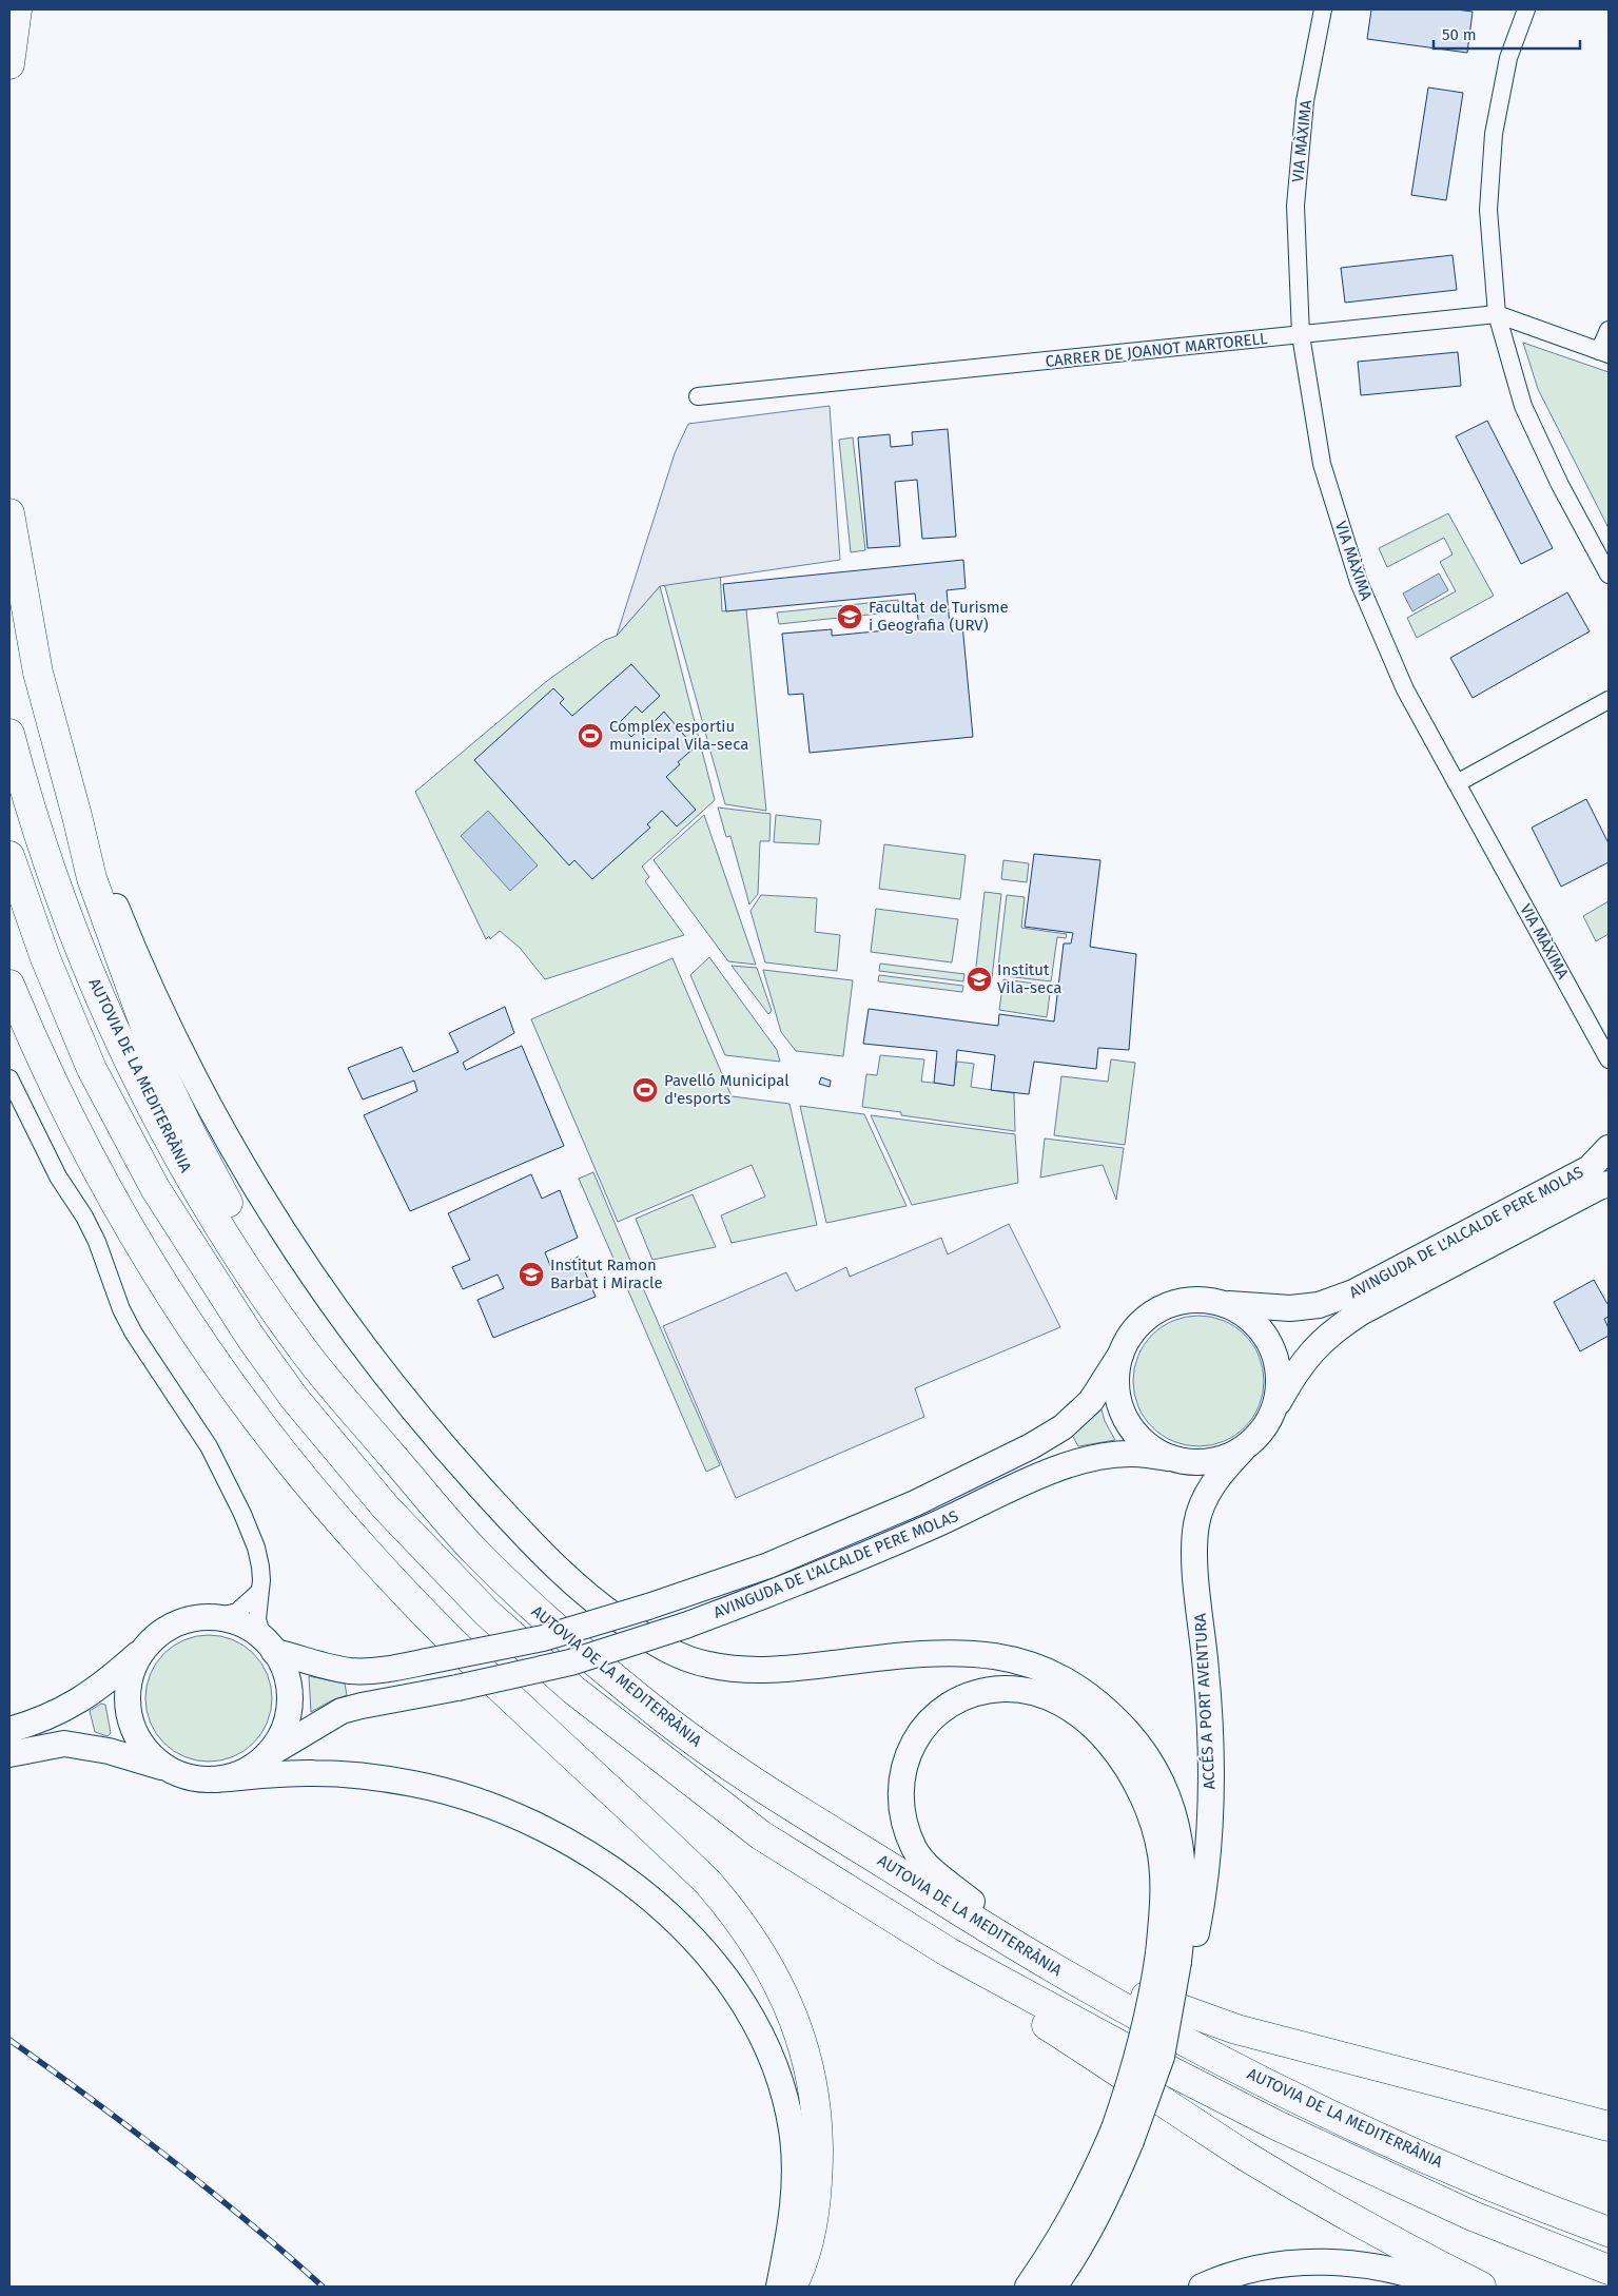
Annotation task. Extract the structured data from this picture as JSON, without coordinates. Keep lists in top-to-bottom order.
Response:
{
  "streets": {
    "highway": ["AUTOVIA DE LA MEDITERRÀNIA"],
    "street": [
      "VIA MÀXIMA",
      "CARRER DE JOANOT MARTORELL",
      "AVINGUDA DE L'ALCALDE PERE MOLAS",
      "ACCÉS A PORT AVENTURA"
    ]
  },
  "crossings": [
    ["VIA MÀXIMA", "CARRER DE JOANOT MARTORELL"],
    ["AVINGUDA DE L'ALCALDE PERE MOLAS", "ACCÉS A PORT AVENTURA"]
  ],
  "places": {
    "school or university": ["Facultat de Turisme i Geografia (URV)", "Institut Vila-seca", "Institut Ramon Barbat i Miracle"],
    "sports": ["Complex esportiu municipal Vila-seca", "Pavelló Municipal d'esports"]
  },
  "scale_bar": "50 m"
}
